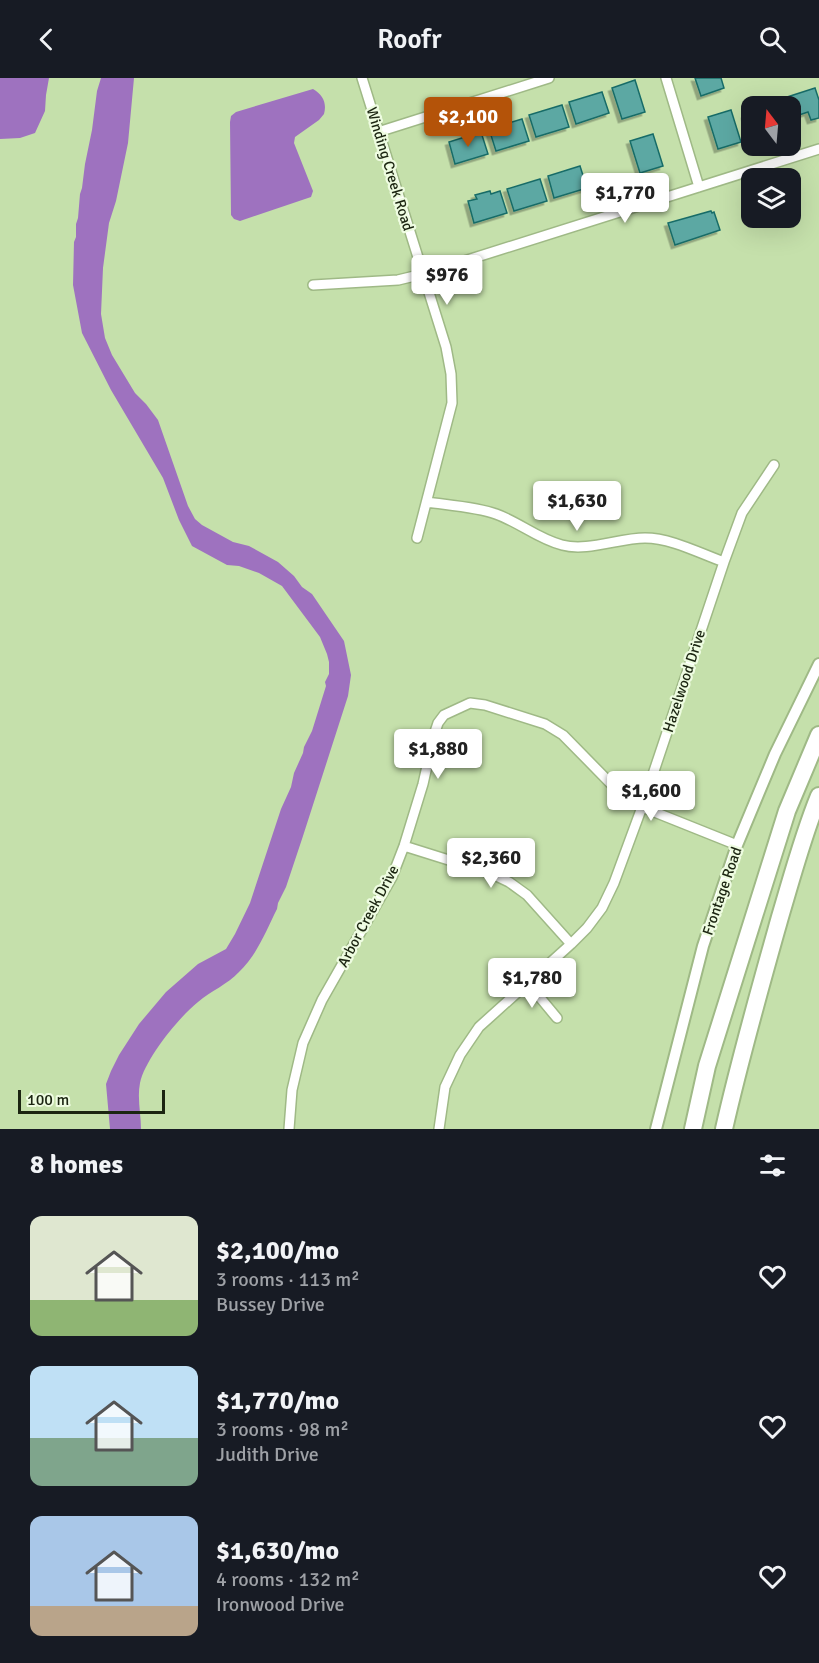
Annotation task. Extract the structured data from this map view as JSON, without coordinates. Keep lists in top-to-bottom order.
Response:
{
  "streets": {
    "street": [
      "Winding Creek Road",
      "Hazelwood Drive",
      "Frontage Road",
      "Arbor Creek Drive"
    ]
  },
  "crossings": [
    ["Hazelwood Drive", "Arbor Creek Drive"],
    ["Frontage Road", "Arbor Creek Drive"]
  ],
  "scale_bar": "100 m",
  "north": "top",
  "page": {
    "header": "Roofr",
    "price": [
      "$2,100",
      "$1,770",
      "$976",
      "$1,630",
      "$1,880",
      "$1,600",
      "$2,360",
      "$1,780"
    ],
    "scale": "100 m",
    "heading": "8 homes",
    "list": [
      {
        "name": "$2,100/mo",
        "note": "3 rooms · 113 m² · Bussey Drive"
      },
      {
        "name": "$1,770/mo",
        "note": "3 rooms · 98 m² · Judith Drive"
      },
      {
        "name": "$1,630/mo",
        "note": "4 rooms · 132 m² · Ironwood Drive"
      }
    ]
  }
}
